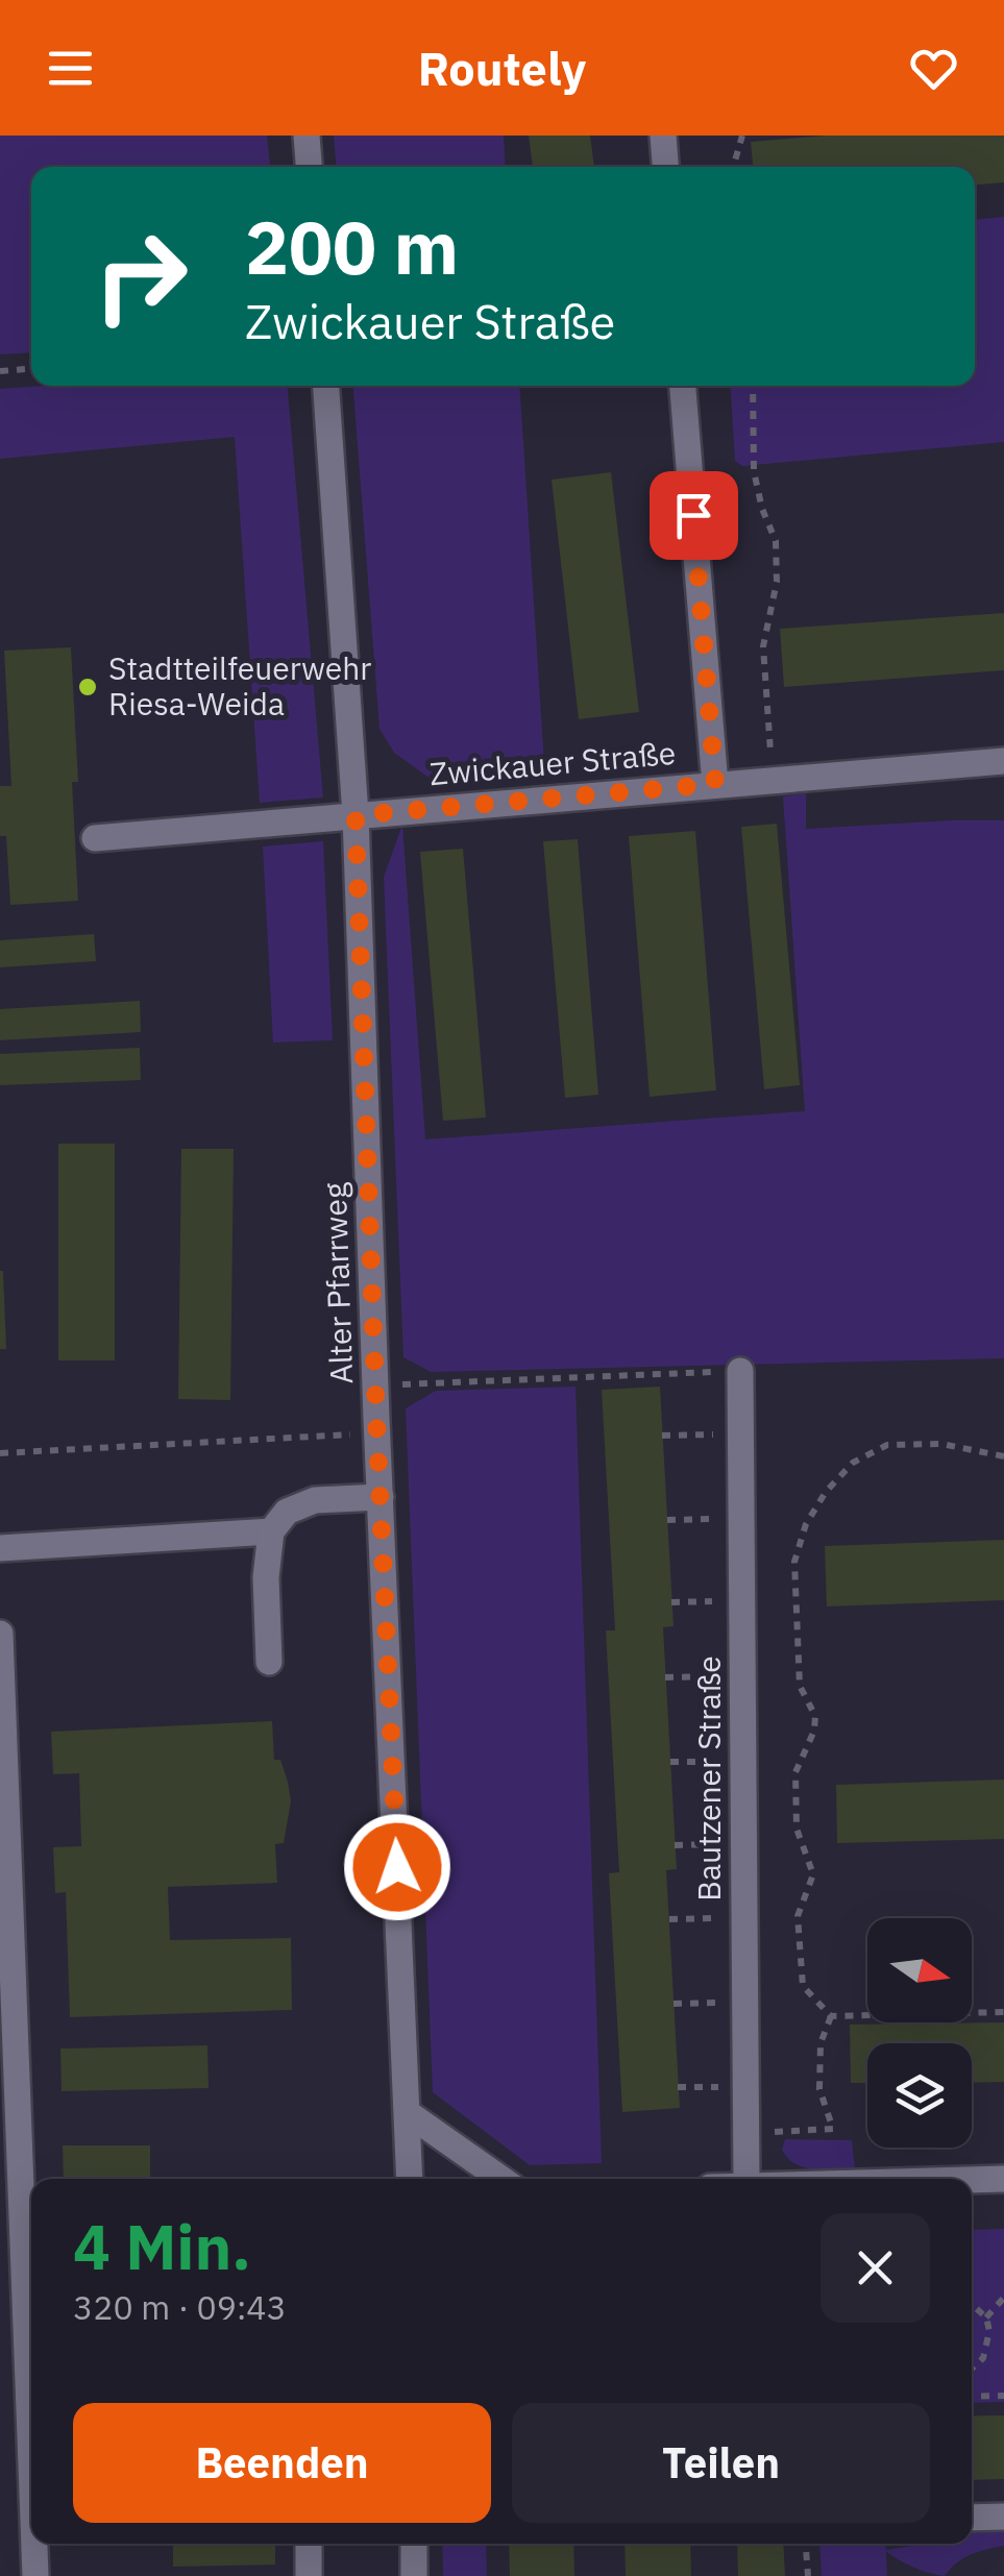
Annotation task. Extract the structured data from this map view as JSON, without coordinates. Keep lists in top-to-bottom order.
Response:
{
  "streets": {
    "street": ["Zwickauer Straße", "Alter Pfarrweg", "Bautzener Straße"]
  },
  "crossings": [
    ["Zwickauer Straße", "Alter Pfarrweg"]
  ],
  "places": ["Stadtteilfeuerwehr Riesa-Weida"],
  "north": "right",
  "page": {
    "header": "Routely",
    "turn": ["200 m", "Zwickauer Straße"],
    "heading": ["4 Min.", "320 m · 09:43"],
    "buttons": ["Beenden", "Teilen"]
  }
}
